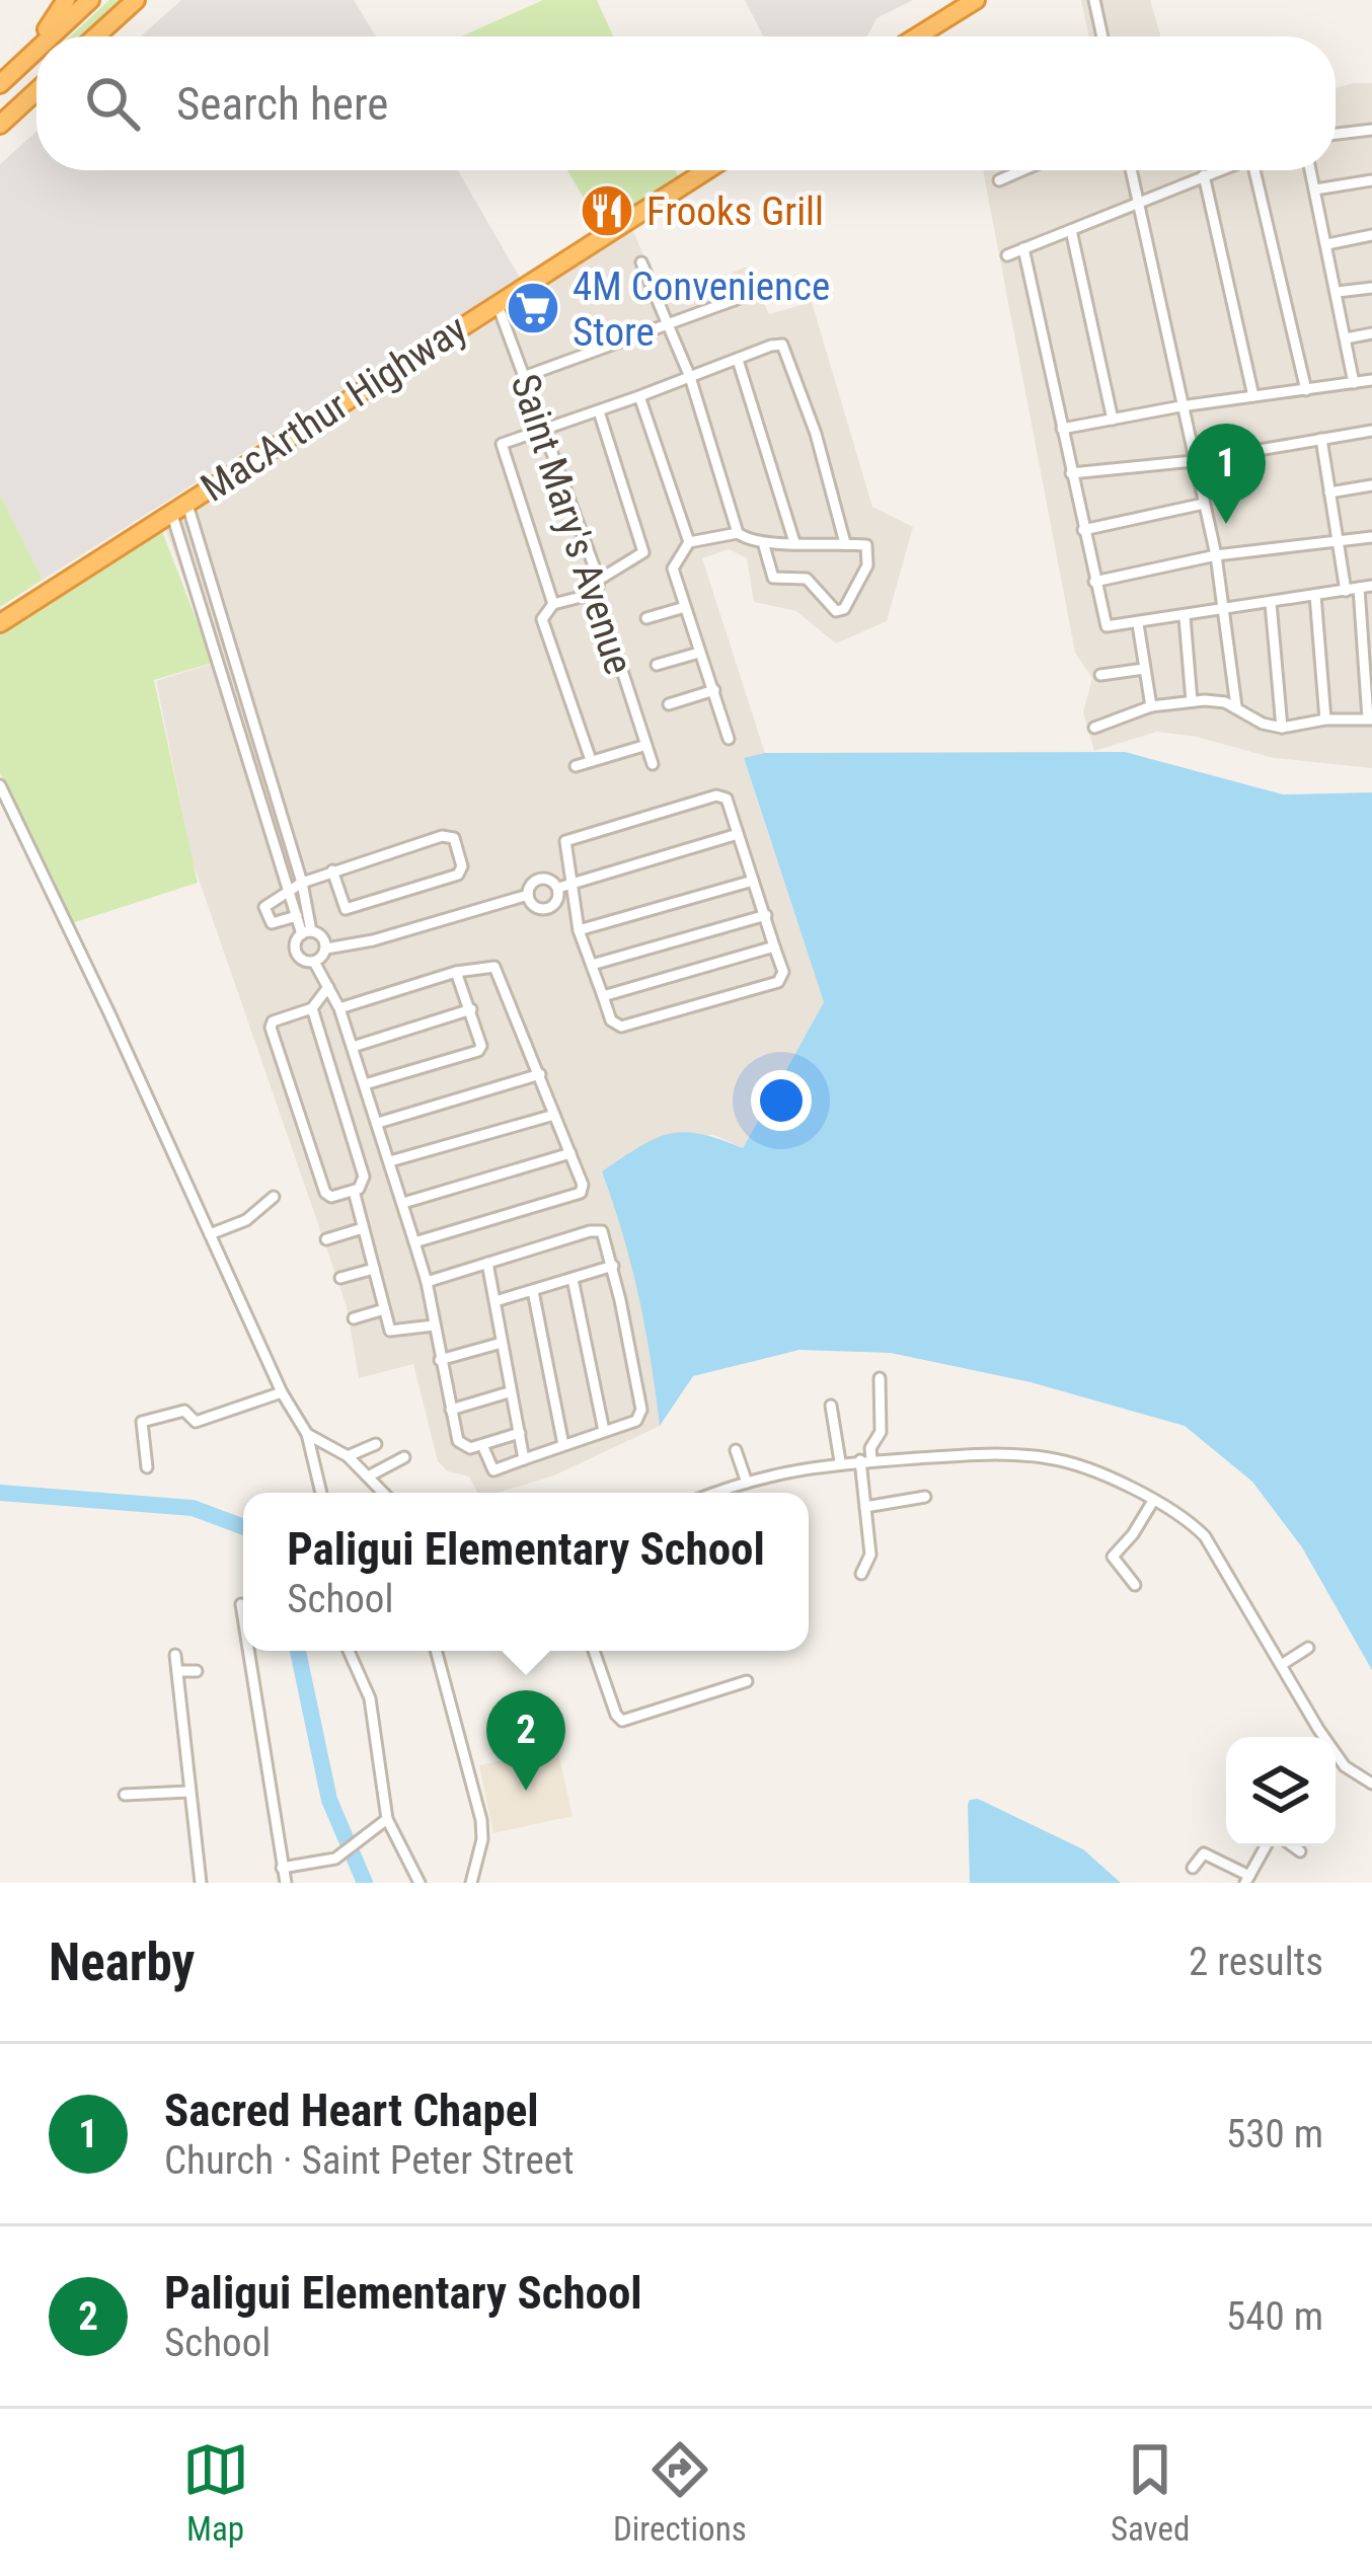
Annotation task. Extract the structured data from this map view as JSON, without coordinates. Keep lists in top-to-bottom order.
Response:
{
  "streets": {
    "highway": ["MacArthur Highway"],
    "street": ["Saint Mary's Avenue"]
  },
  "crossings": [
    ["MacArthur Highway", "Saint Mary's Avenue"]
  ],
  "places": {
    "restaurant": ["Frooks Grill"],
    "supermarket": ["4M Convenience Store"]
  },
  "page": {
    "search": "Search here",
    "pins": ["1", "2"],
    "popup": ["Paligui Elementary School", "School"],
    "heading": ["Nearby", "2 results"],
    "list": [
      {
        "mark": "1",
        "name": "Sacred Heart Chapel",
        "note": "Church · Saint Peter Street",
        "value": "530 m"
      },
      {
        "mark": "2",
        "name": "Paligui Elementary School",
        "note": "School",
        "value": "540 m"
      }
    ],
    "nav": ["Map", "Directions", "Saved"]
  }
}
